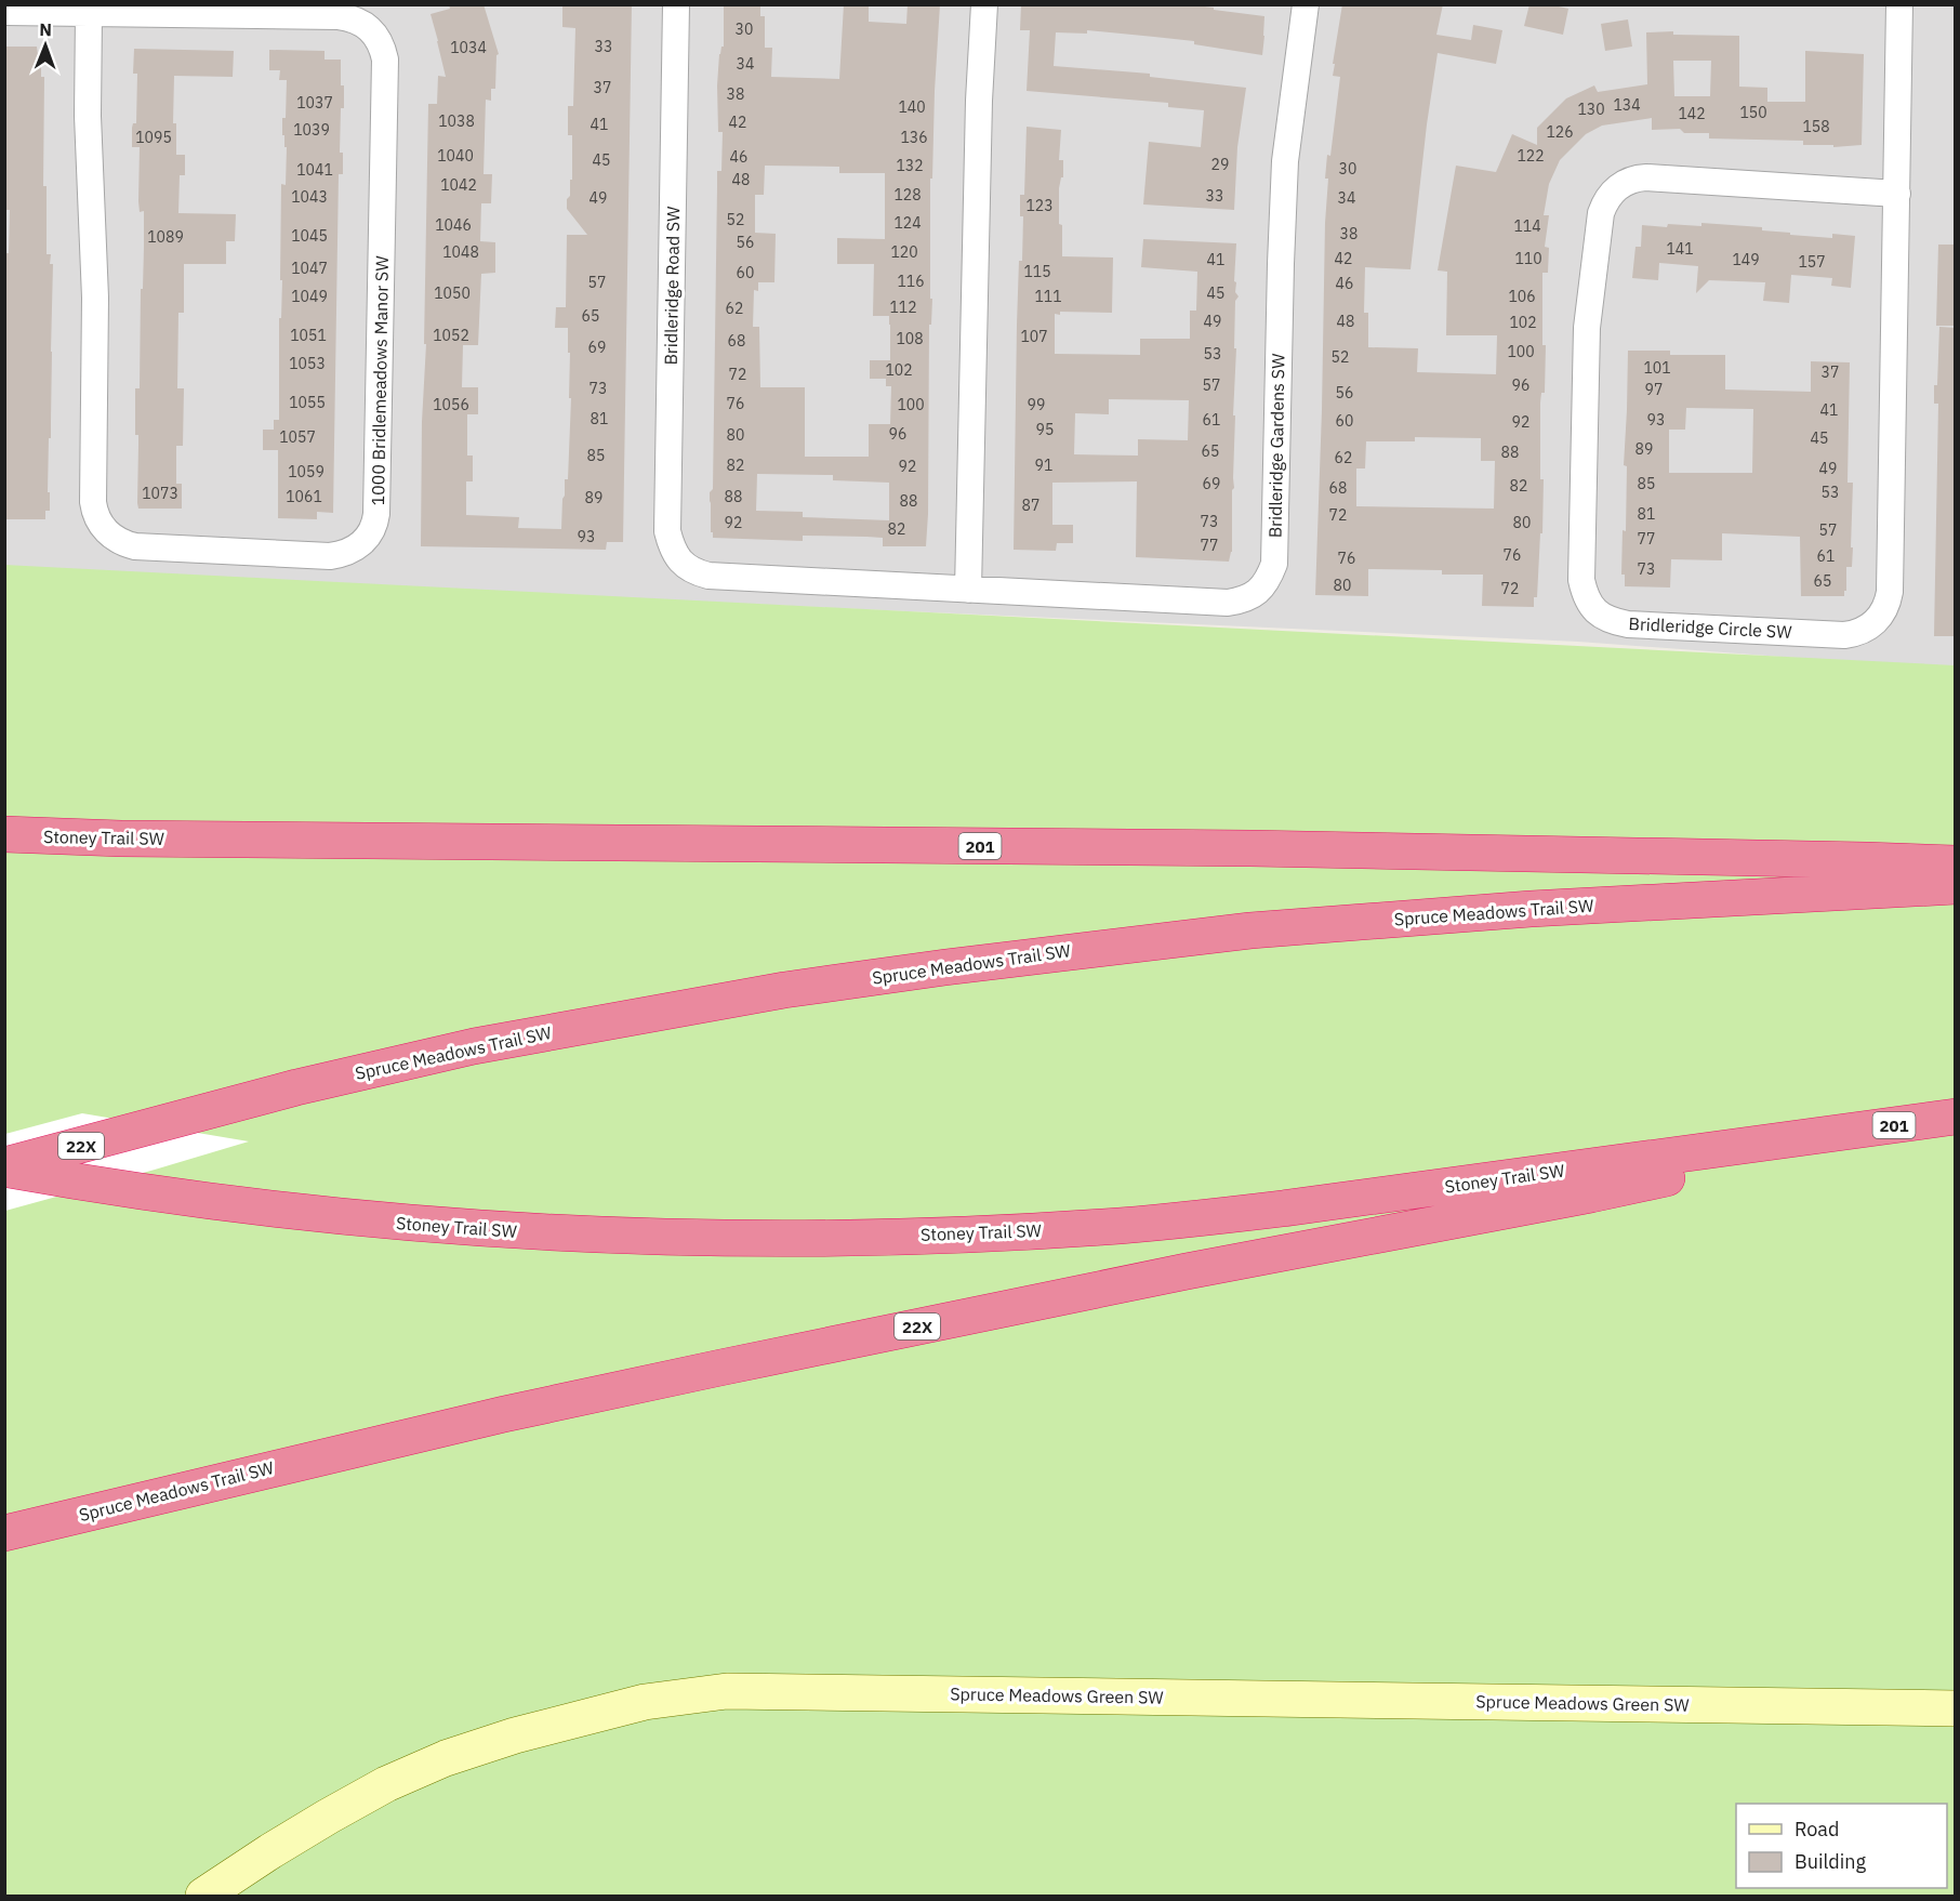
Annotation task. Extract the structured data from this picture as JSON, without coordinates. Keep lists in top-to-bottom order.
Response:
{
  "streets": {
    "highway": [
      "Stoney Trail SW",
      "201",
      "Spruce Meadows Trail SW",
      "22X"
    ],
    "street": [
      "Bridleridge Road SW",
      "1000 Bridlemeadows Manor SW",
      "Bridleridge Gardens SW",
      "Bridleridge Circle SW",
      "Spruce Meadows Green SW"
    ]
  },
  "crossings": [
    ["Bridleridge Road SW", "Bridleridge Gardens SW"],
    ["Stoney Trail SW", "Spruce Meadows Trail SW"]
  ],
  "house_numbers": [
    "30",
    "33",
    "1034",
    "34",
    "37",
    "38",
    "1037",
    "134",
    "140",
    "130",
    "150",
    "142",
    "1038",
    "42",
    "41",
    "158",
    "1039",
    "126",
    "1095",
    "136",
    "1040",
    "122",
    "46",
    "45",
    "29",
    "132",
    "30",
    "1041",
    "48",
    "1042",
    "128",
    "33",
    "1043",
    "49",
    "34",
    "123",
    "52",
    "124",
    "1046",
    "114",
    "38",
    "1045",
    "1089",
    "56",
    "141",
    "1048",
    "120",
    "42",
    "110",
    "41",
    "149",
    "157",
    "1047",
    "115",
    "60",
    "116",
    "57",
    "46",
    "1050",
    "45",
    "1049",
    "111",
    "106",
    "112",
    "62",
    "65",
    "49",
    "48",
    "102",
    "1051",
    "1052",
    "107",
    "108",
    "68",
    "69",
    "100",
    "53",
    "52",
    "1053",
    "101",
    "102",
    "37",
    "72",
    "57",
    "96",
    "73",
    "97",
    "56",
    "1055",
    "76",
    "1056",
    "100",
    "99",
    "41",
    "81",
    "61",
    "93",
    "60",
    "92",
    "95",
    "96",
    "80",
    "1057",
    "45",
    "89",
    "65",
    "88",
    "85",
    "62",
    "82",
    "91",
    "92",
    "49",
    "1059",
    "69",
    "85",
    "82",
    "68",
    "53",
    "1073",
    "1061",
    "88",
    "89",
    "88",
    "87",
    "81",
    "72",
    "73",
    "92",
    "80",
    "82",
    "57",
    "93",
    "77",
    "77",
    "76",
    "61",
    "76",
    "73",
    "65",
    "80",
    "72"
  ],
  "legend": ["Road", "Building"],
  "north": "top"
}
